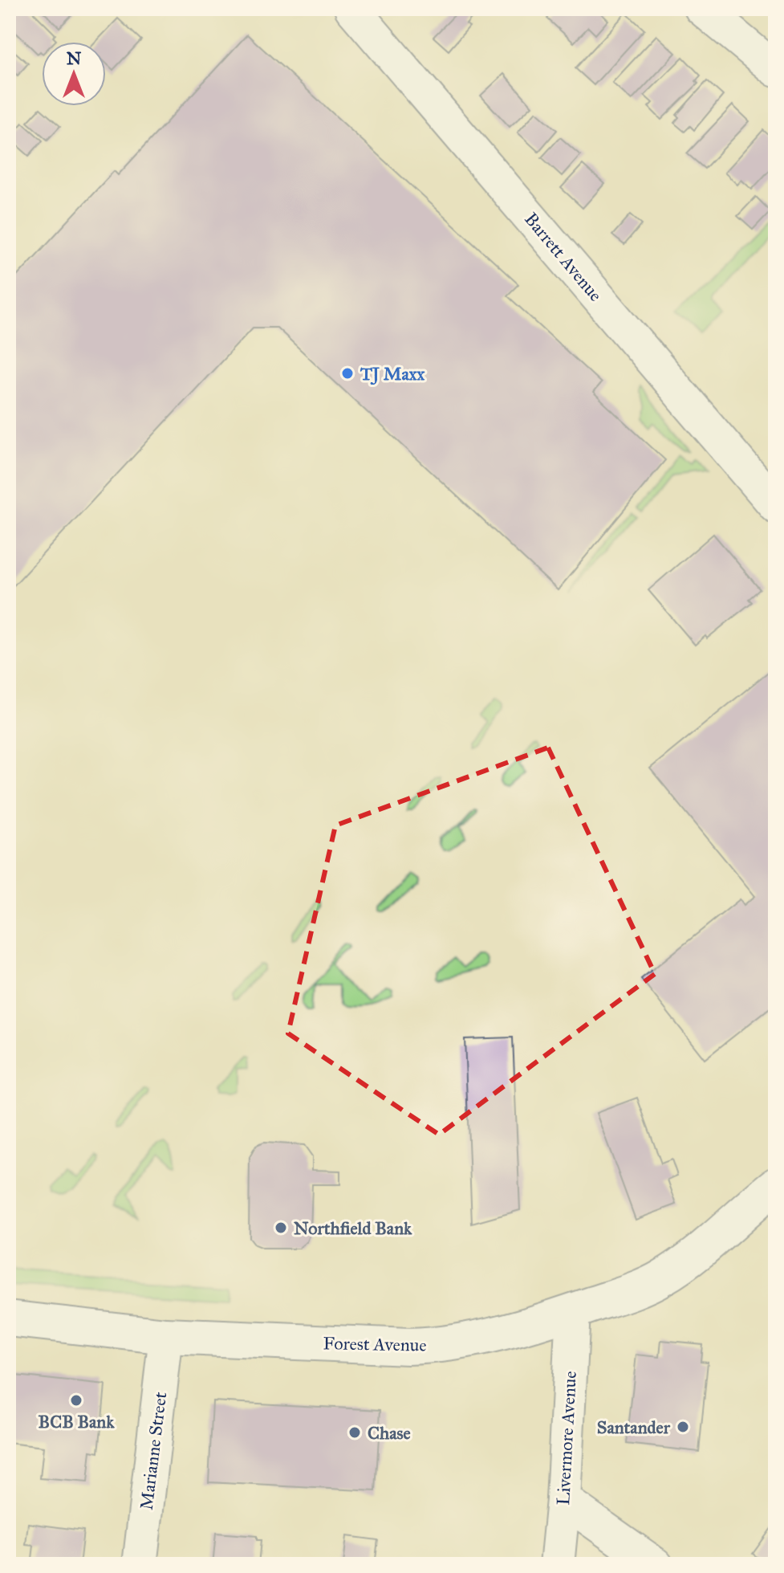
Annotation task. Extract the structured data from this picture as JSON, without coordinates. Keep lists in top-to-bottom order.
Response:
{
  "streets": {
    "main road": ["Forest Avenue"],
    "street": ["Barrett Avenue", "Livermore Avenue", "Marianne Street"]
  },
  "crossings": [
    ["Forest Avenue", "Livermore Avenue"],
    ["Forest Avenue", "Marianne Street"]
  ],
  "places": [
    "TJ Maxx",
    "Northfield Bank",
    "BCB Bank",
    "Santander",
    "Chase"
  ],
  "north": "top"
}
